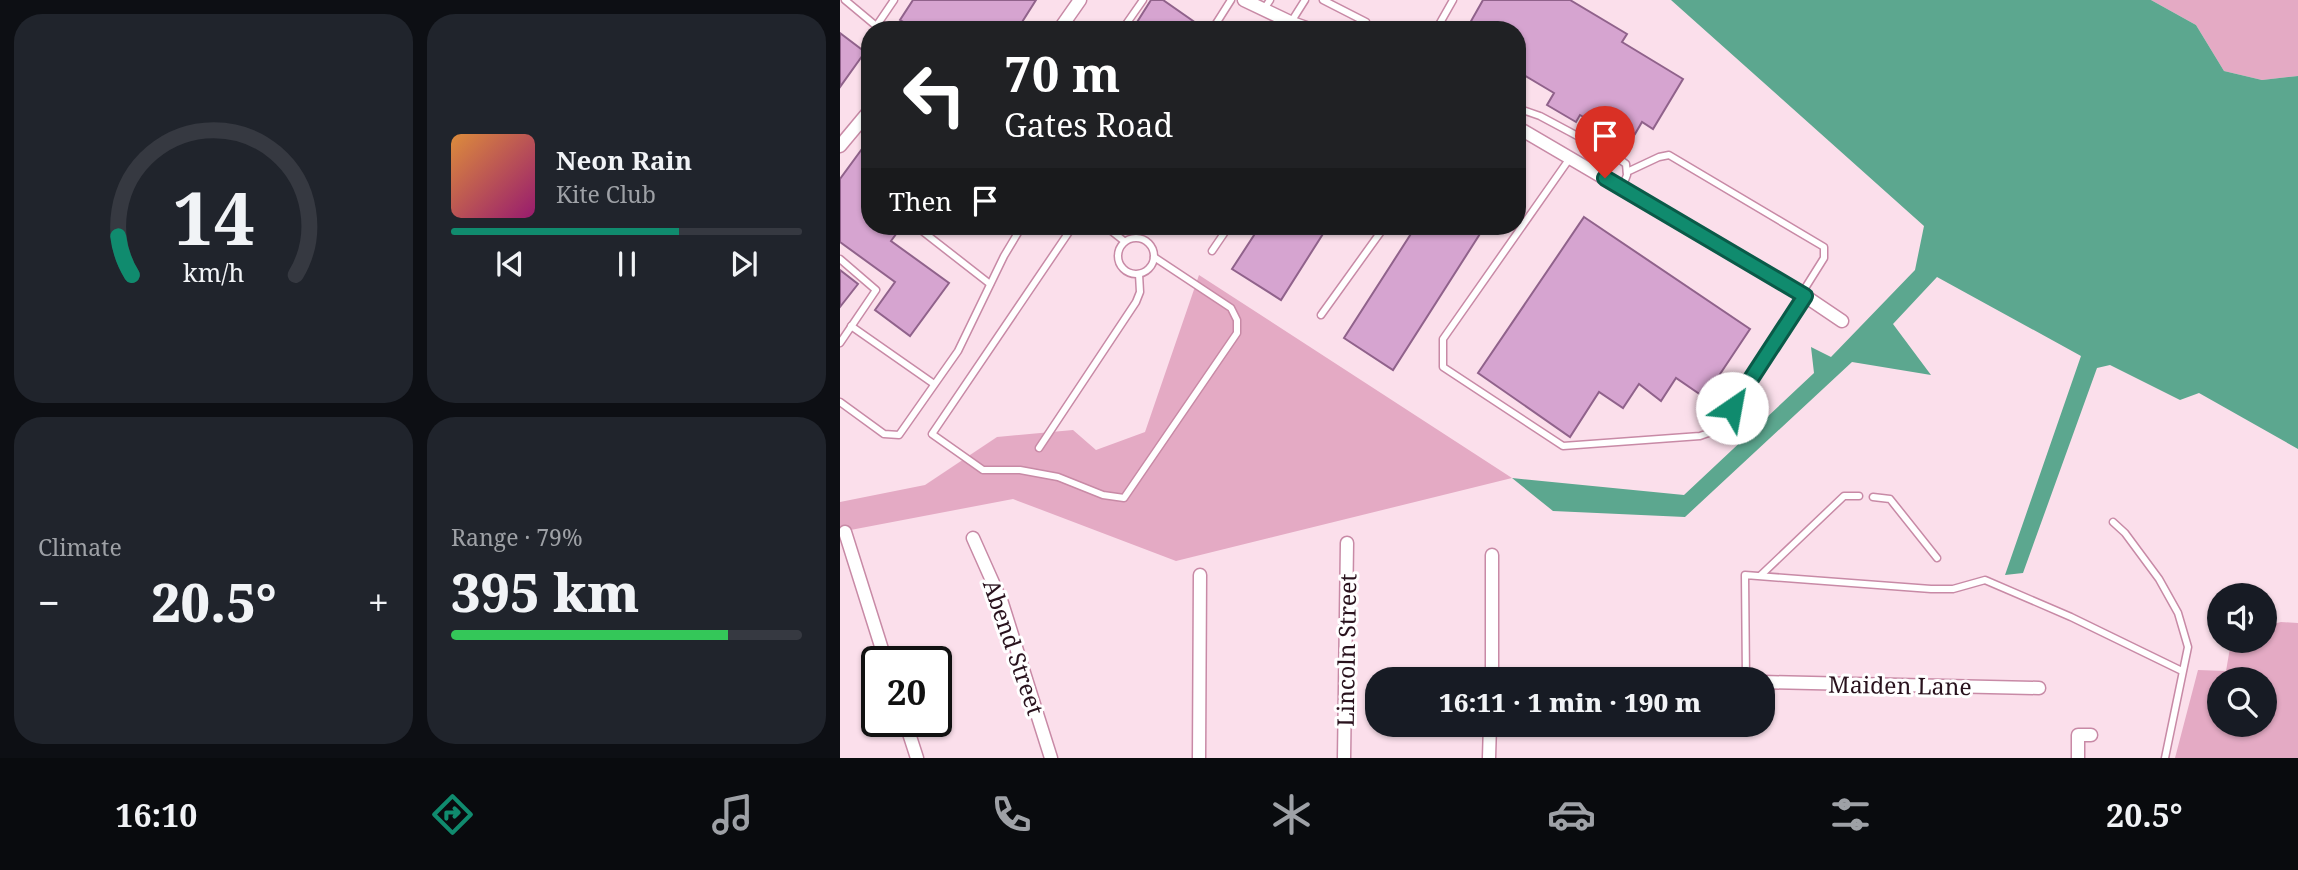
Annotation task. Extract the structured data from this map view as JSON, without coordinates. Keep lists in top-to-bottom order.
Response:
{
  "streets": {
    "street": ["Abend Street", "Lincoln Street", "Maiden Lane"]
  },
  "page": {
    "turn": ["70 m", "Gates Road"],
    "song": ["Neon Rain", "Kite Club"],
    "then": "Then",
    "tile": [
      "Climate",
      ["Range · 79%", "395 km"]
    ],
    "heat": ["−", "20.5°", "+"],
    "limit": "20",
    "trip": "16:11 · 1 min · 190 m",
    "tabs": ["16:10", "20.5°"],
    "gauge": ["14", "km/h"]
  }
}
